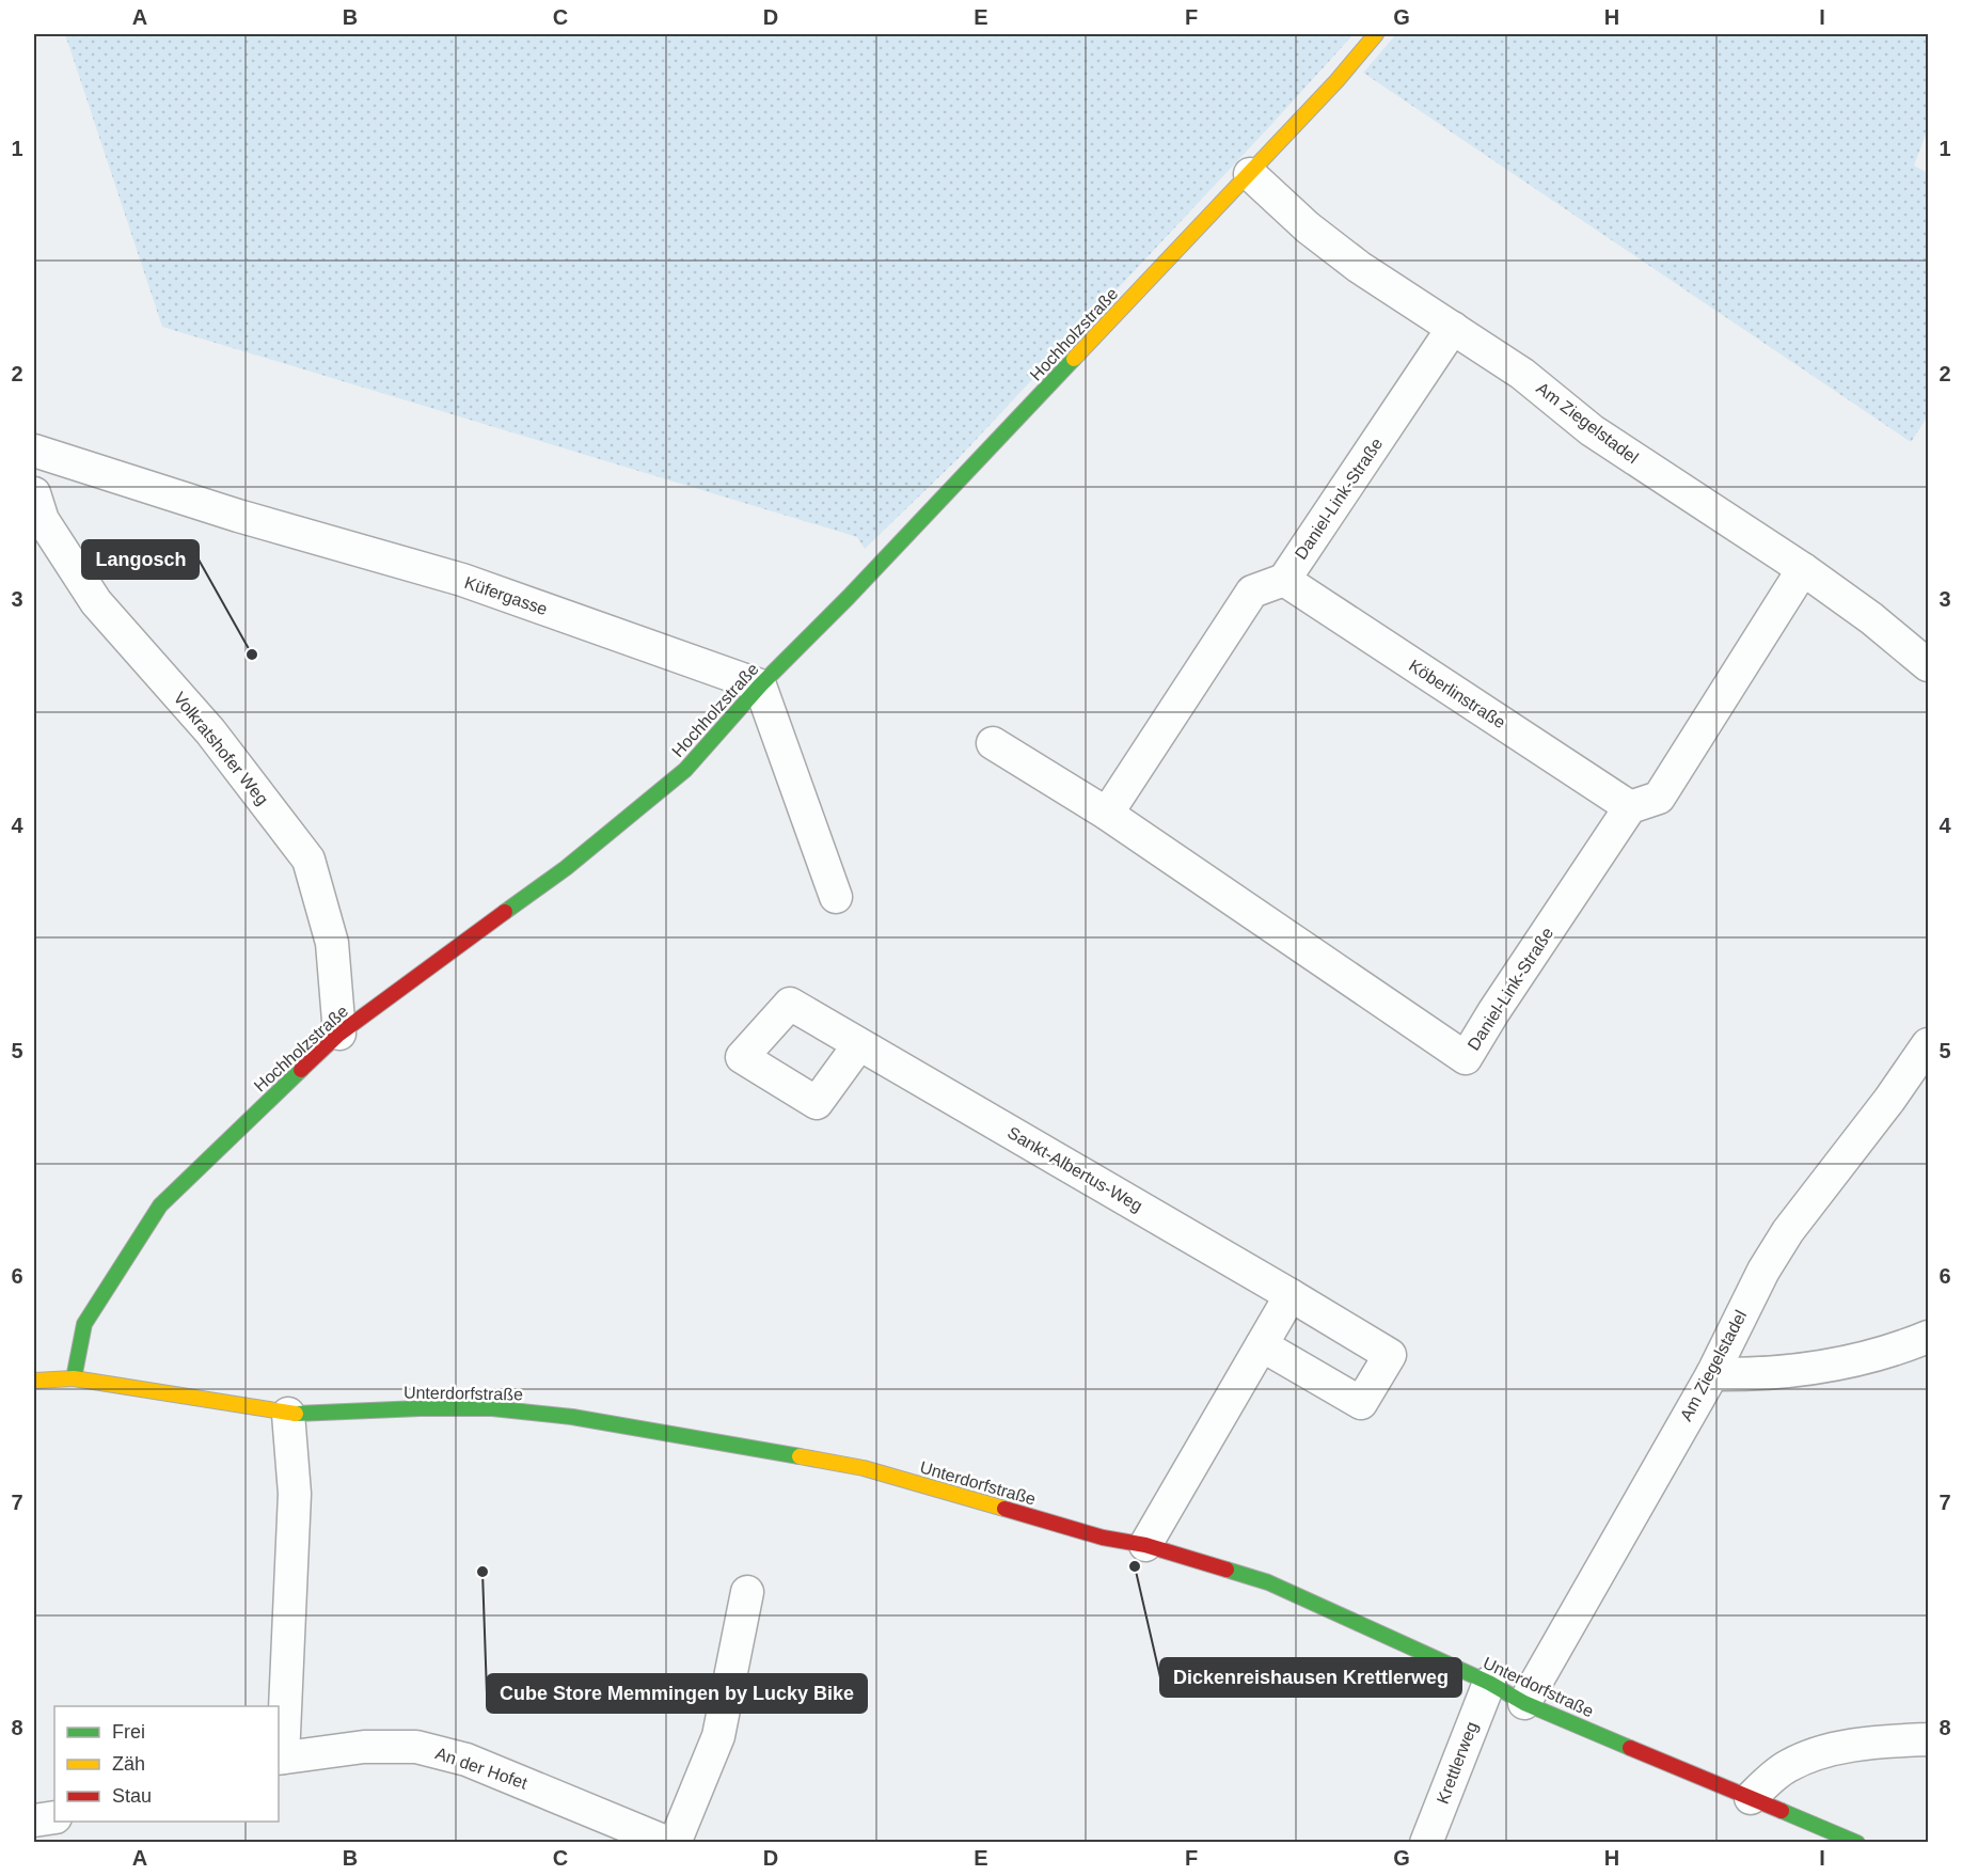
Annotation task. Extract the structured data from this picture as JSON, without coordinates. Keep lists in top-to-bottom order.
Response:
{
  "streets": {
    "street": [
      "Hochholzstraße",
      "Am Ziegelstadel",
      "Daniel-Link-Straße",
      "Küfergasse",
      "Köberlinstraße",
      "Volkratshofer Weg",
      "Sankt-Albertus-Weg",
      "Unterdorfstraße",
      "Krettlerweg",
      "An der Hofet"
    ]
  },
  "crossings": [
    ["Hochholzstraße", "Am Ziegelstadel"],
    ["Hochholzstraße", "Küfergasse"],
    ["Hochholzstraße", "Volkratshofer Weg"],
    ["Hochholzstraße", "Unterdorfstraße"],
    ["Am Ziegelstadel", "Daniel-Link-Straße"],
    ["Am Ziegelstadel", "Unterdorfstraße"],
    ["Daniel-Link-Straße", "Köberlinstraße"],
    ["Unterdorfstraße", "Krettlerweg"],
    ["Unterdorfstraße", "An der Hofet"]
  ],
  "places": ["Langosch", "Dickenreishausen Krettlerweg", "Cube Store Memmingen by Lucky Bike"],
  "legend": ["Frei", "Zäh", "Stau"],
  "grid": {
    "columns": [
      "A",
      "B",
      "C",
      "D",
      "E",
      "F",
      "G",
      "H",
      "I"
    ],
    "rows": [
      "1",
      "2",
      "3",
      "4",
      "5",
      "6",
      "7",
      "8"
    ]
  }
}
